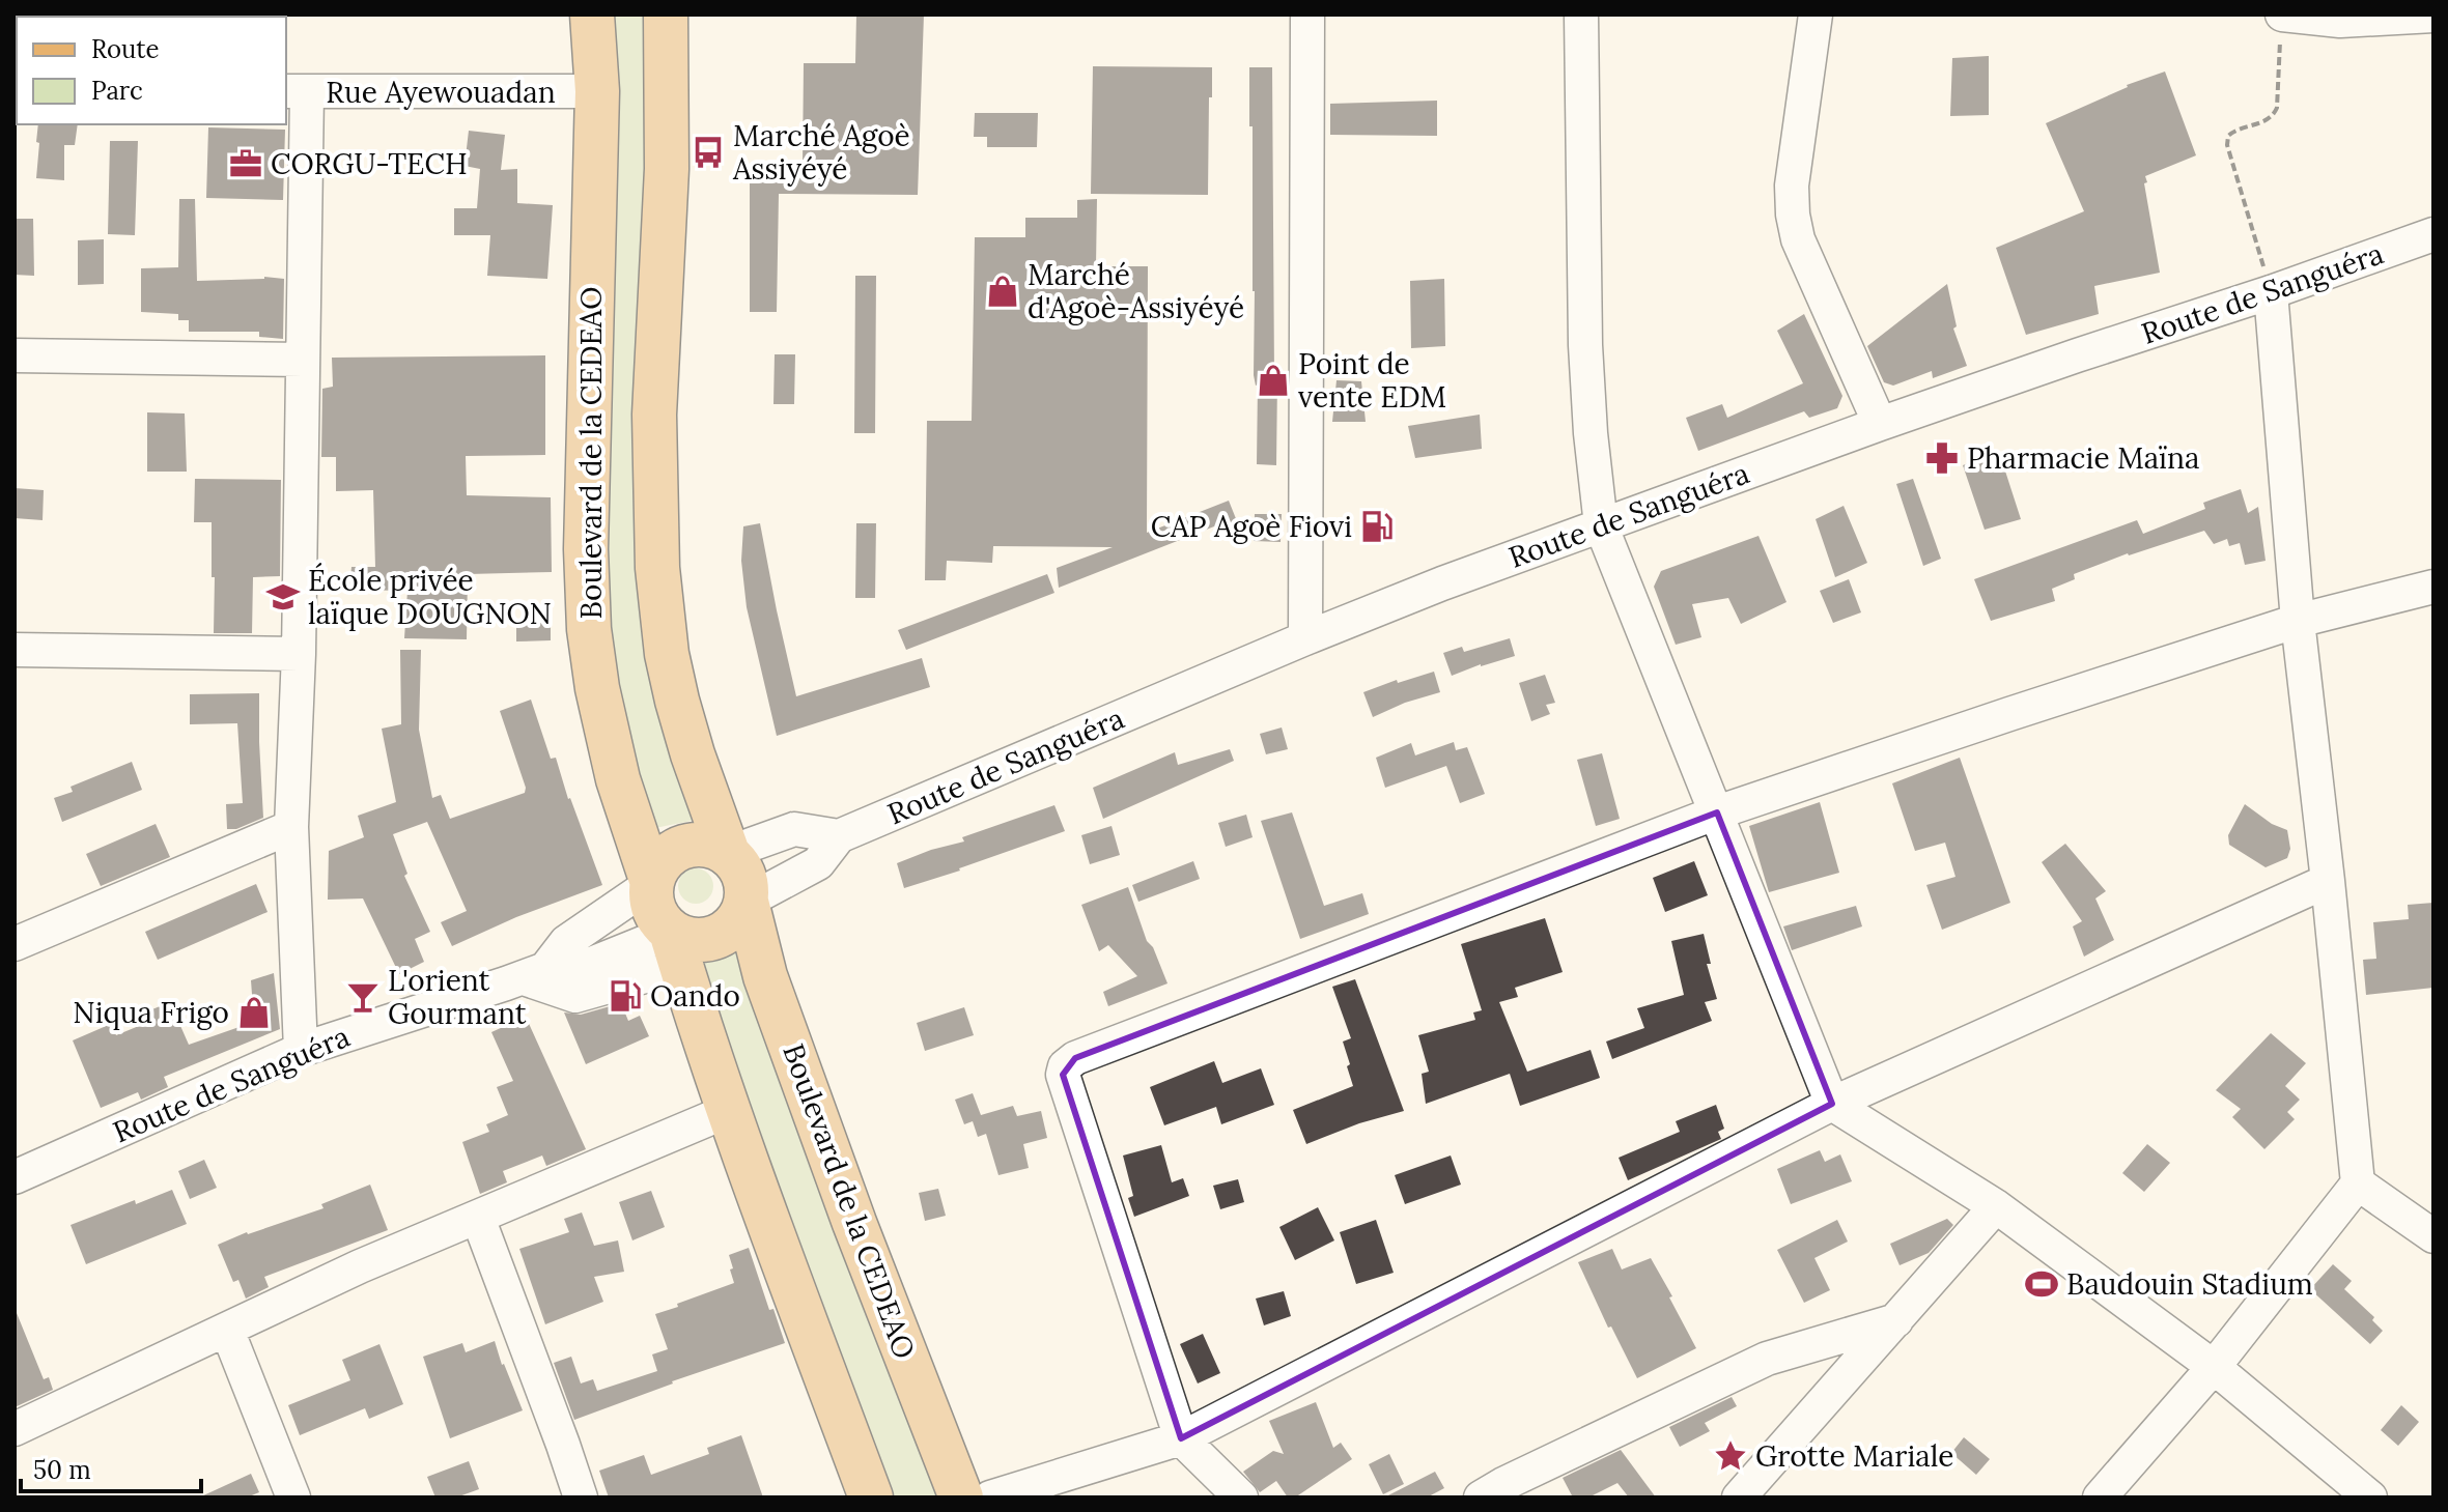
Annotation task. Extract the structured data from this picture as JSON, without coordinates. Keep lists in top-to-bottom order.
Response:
{
  "streets": {
    "main road": ["Boulevard de la CEDEAO"],
    "street": ["Rue Ayewouadan", "Route de Sanguéra"]
  },
  "crossings": [
    ["Rue Ayewouadan", "Boulevard de la CEDEAO"],
    ["Route de Sanguéra", "Boulevard de la CEDEAO"]
  ],
  "places": {
    "bus stop": ["Marché Agoè Assiyéyé"],
    "office": ["CORGU-TECH"],
    "shop": ["Marché d'Agoè-Assiyéyé", "Point de vente EDM", "Niqua Frigo"],
    "pharmacy": ["Pharmacie Maïna"],
    "fuel station": ["CAP Agoè Fiovi", "Oando"],
    "school or university": ["École privée laïque DOUGNON"],
    "bar": ["L'orient Gourmant"],
    "sports": ["Baudouin Stadium"],
    "place": ["Grotte Mariale"]
  },
  "legend": ["Route", "Parc"],
  "scale_bar": "50 m"
}
